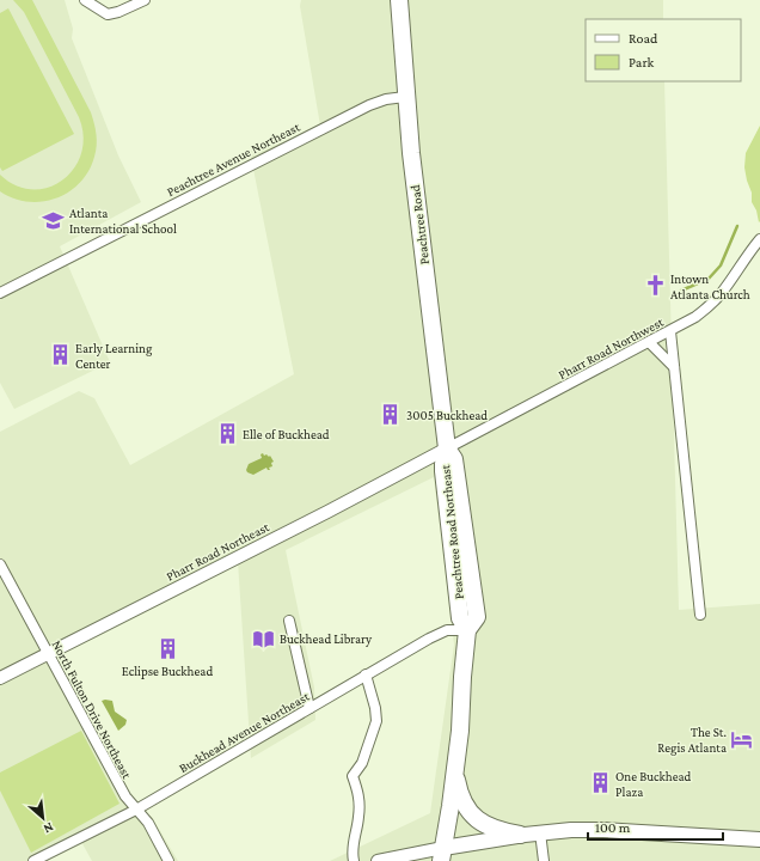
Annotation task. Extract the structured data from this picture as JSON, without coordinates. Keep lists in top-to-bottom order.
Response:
{
  "streets": {
    "highway": ["Peachtree Road", "Peachtree Road Northeast"],
    "street": [
      "Peachtree Avenue Northeast",
      "Pharr Road Northwest",
      "Pharr Road Northeast",
      "North Fulton Drive Northeast",
      "Buckhead Avenue Northeast"
    ]
  },
  "crossings": [
    ["Peachtree Avenue Northeast", "Peachtree Road"],
    ["Peachtree Road", "Pharr Road Northwest"],
    ["Peachtree Road", "Peachtree Road Northeast"],
    ["Peachtree Road", "Pharr Road Northeast"],
    ["Pharr Road Northwest", "Peachtree Road Northeast"],
    ["Pharr Road Northwest", "Pharr Road Northeast"],
    ["Peachtree Road Northeast", "Pharr Road Northeast"],
    ["Peachtree Road Northeast", "Buckhead Avenue Northeast"],
    ["Pharr Road Northeast", "North Fulton Drive Northeast"],
    ["North Fulton Drive Northeast", "Buckhead Avenue Northeast"]
  ],
  "places": {
    "school or university": ["Atlanta International School"],
    "church": ["Intown Atlanta Church"],
    "building": [
      "Early Learning Center",
      "3005 Buckhead",
      "Elle of Buckhead",
      "Eclipse Buckhead",
      "One Buckhead Plaza"
    ],
    "library": ["Buckhead Library"],
    "hotel": ["The St. Regis Atlanta"]
  },
  "legend": ["Road", "Park"],
  "scale_bar": "100 m",
  "north": "bottom right"
}
